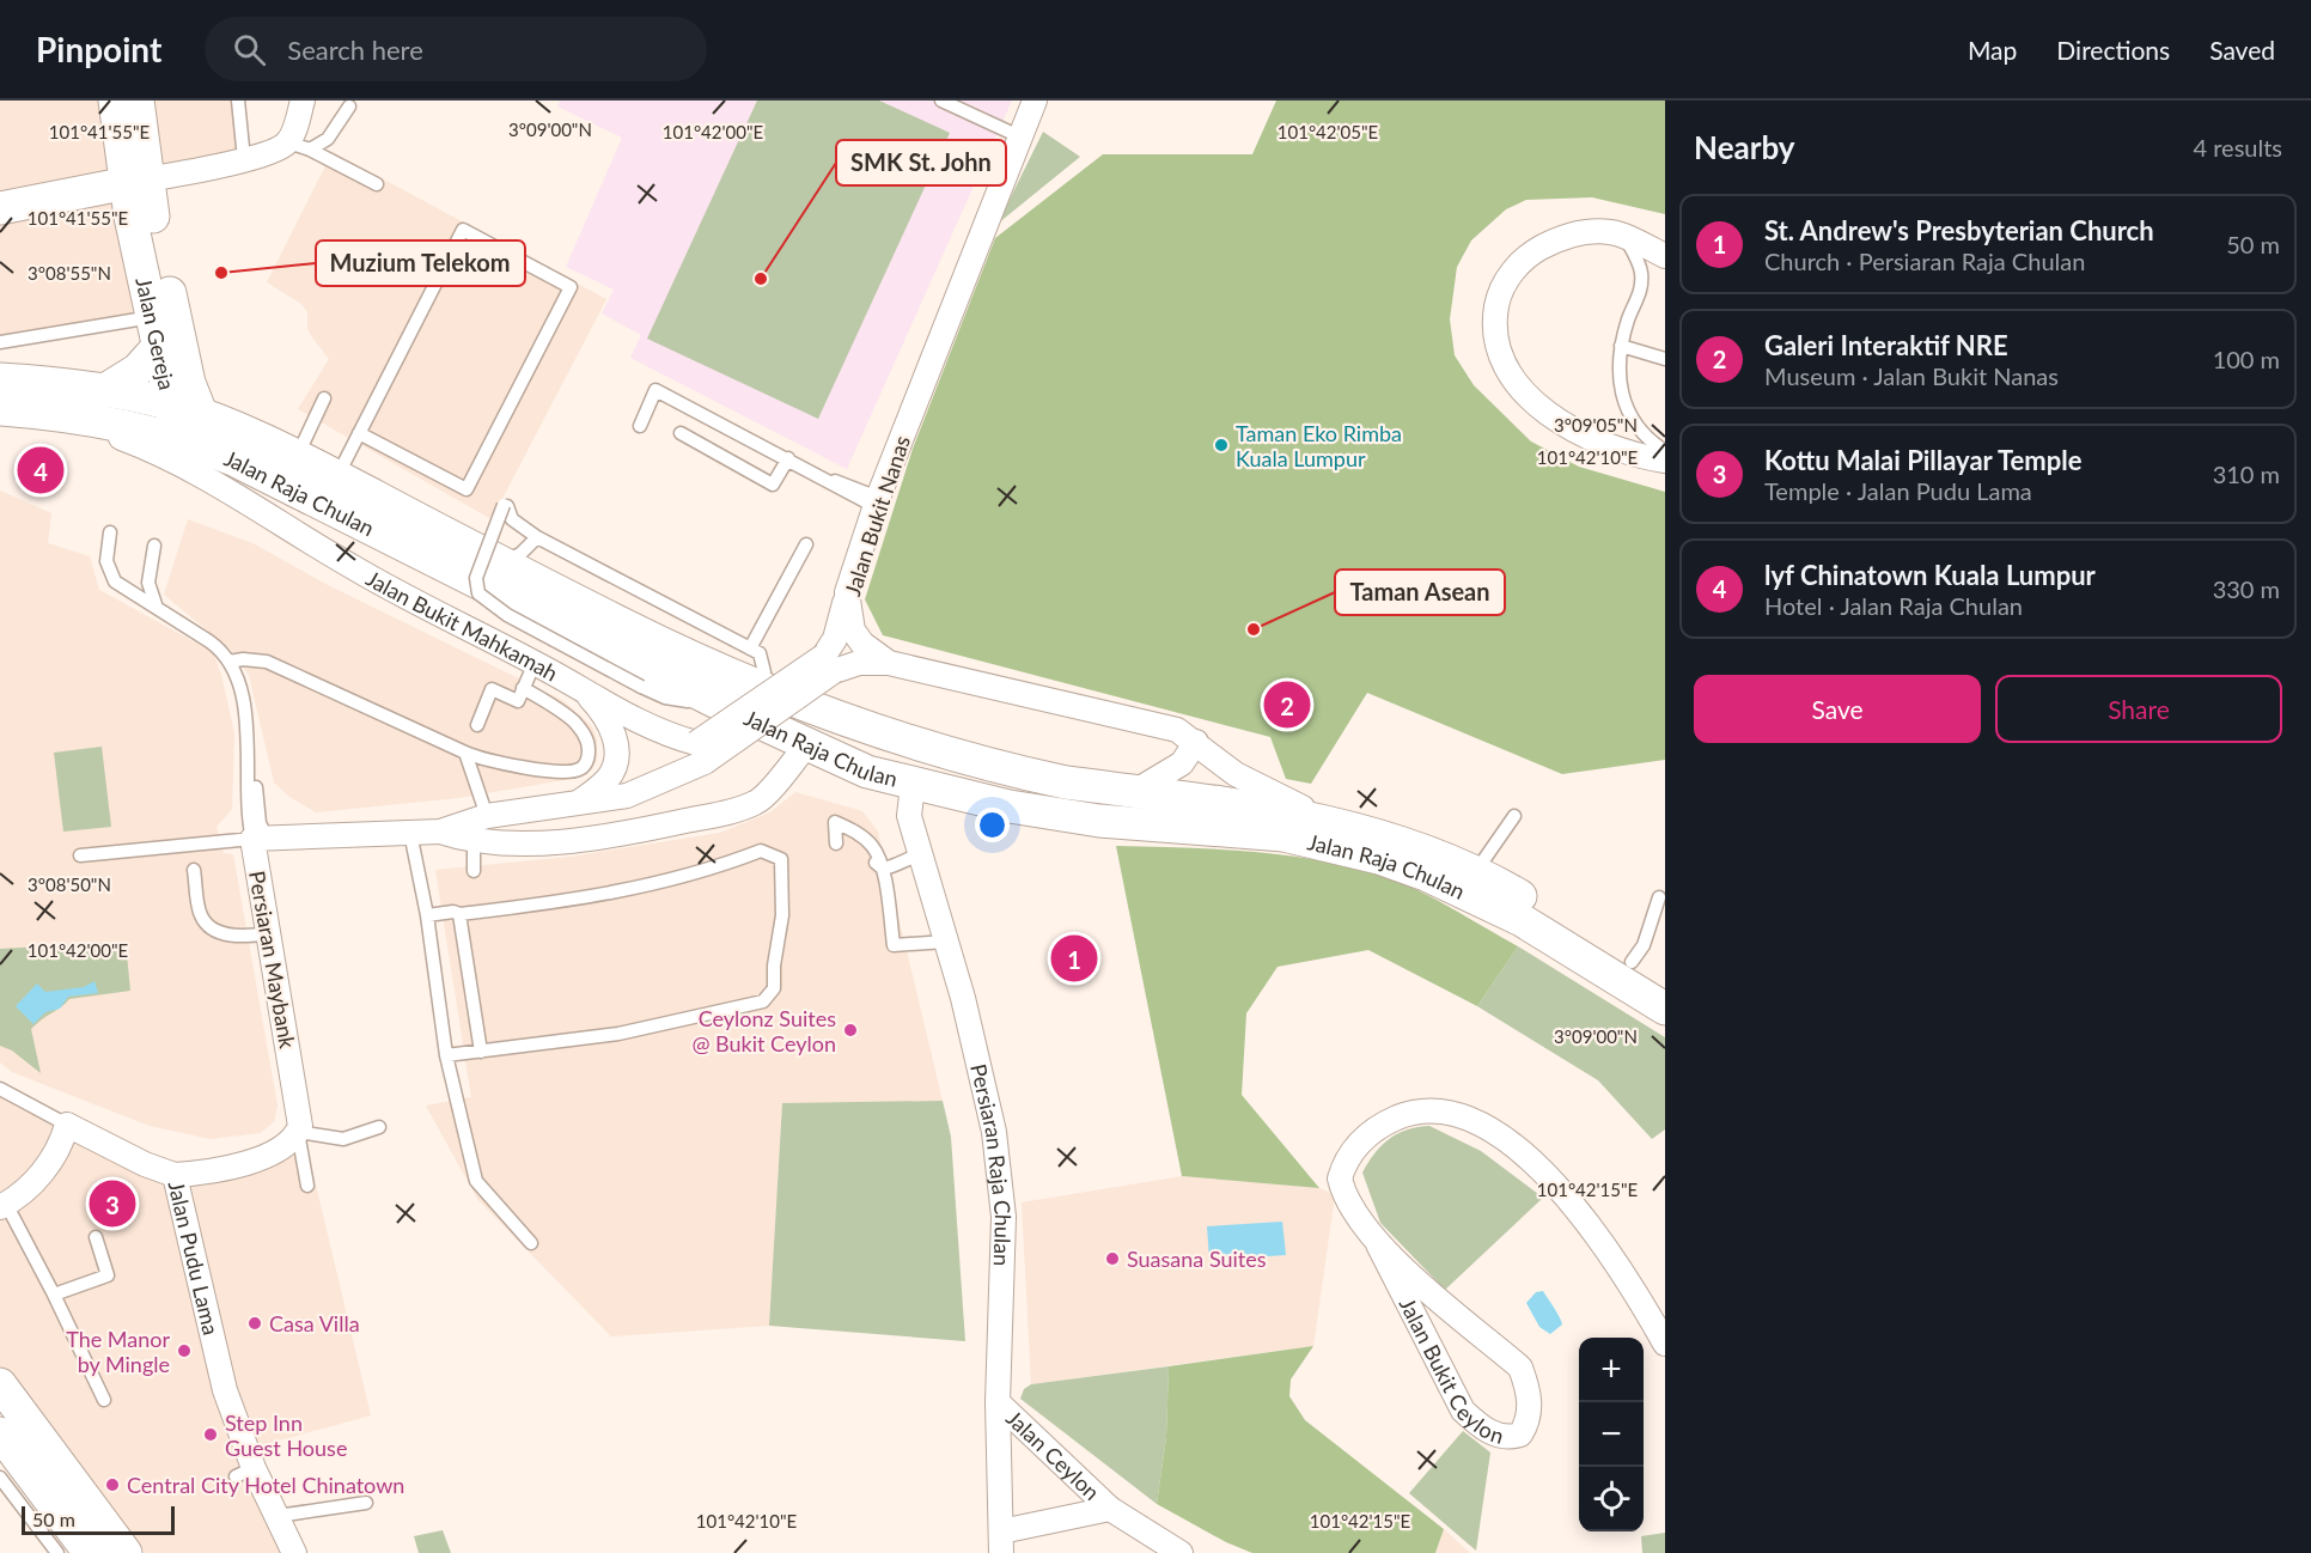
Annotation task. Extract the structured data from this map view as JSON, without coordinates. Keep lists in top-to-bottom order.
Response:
{
  "streets": {
    "main road": ["Jalan Gereja", "Jalan Raja Chulan"],
    "street": [
      "Jalan Bukit Nanas",
      "Jalan Bukit Mahkamah",
      "Persiaran Maybank",
      "Persiaran Raja Chulan",
      "Jalan Pudu Lama",
      "Jalan Bukit Ceylon",
      "Jalan Ceylon"
    ]
  },
  "crossings": [
    ["Jalan Gereja", "Jalan Raja Chulan"],
    ["Jalan Raja Chulan", "Jalan Bukit Nanas"],
    ["Jalan Raja Chulan", "Jalan Bukit Mahkamah"],
    ["Jalan Raja Chulan", "Persiaran Maybank"],
    ["Jalan Raja Chulan", "Persiaran Raja Chulan"],
    ["Jalan Bukit Nanas", "Persiaran Maybank"],
    ["Jalan Bukit Mahkamah", "Persiaran Maybank"],
    ["Persiaran Raja Chulan", "Jalan Ceylon"]
  ],
  "places": [
    "Muzium Telekom",
    "SMK St. John",
    "Taman Eko Rimba Kuala Lumpur",
    "Taman Asean",
    "Ceylonz Suites @ Bukit Ceylon",
    "Suasana Suites",
    "Casa Villa",
    "The Manor by Mingle",
    "Step Inn Guest House",
    "Central City Hotel Chinatown"
  ],
  "scale_bar": "50 m",
  "page": {
    "header": "Pinpoint",
    "search": "Search here",
    "nav": ["Map", "Directions", "Saved"],
    "heading": ["Nearby", "4 results"],
    "list": [
      {
        "mark": "1",
        "name": "St. Andrew's Presbyterian Church",
        "note": "Church · Persiaran Raja Chulan",
        "value": "50 m"
      },
      {
        "mark": "2",
        "name": "Galeri Interaktif NRE",
        "note": "Museum · Jalan Bukit Nanas",
        "value": "100 m"
      },
      {
        "mark": "3",
        "name": "Kottu Malai Pillayar Temple",
        "note": "Temple · Jalan Pudu Lama",
        "value": "310 m"
      },
      {
        "mark": "4",
        "name": "lyf Chinatown Kuala Lumpur",
        "note": "Hotel · Jalan Raja Chulan",
        "value": "330 m"
      }
    ],
    "pins": [
      "4",
      "2",
      "1",
      "3"
    ],
    "buttons": ["Save", "Share"],
    "map_buttons": ["+", "−"],
    "scale": "50 m"
  },
  "coordinates": [
    "3°09'00\"N",
    "101°41'55\"E",
    "101°42'00\"E",
    "101°42'05\"E",
    "3°08'55\"N",
    "3°09'05\"N",
    "101°42'10\"E",
    "3°08'50\"N",
    "101°42'15\"E"
  ]
}
